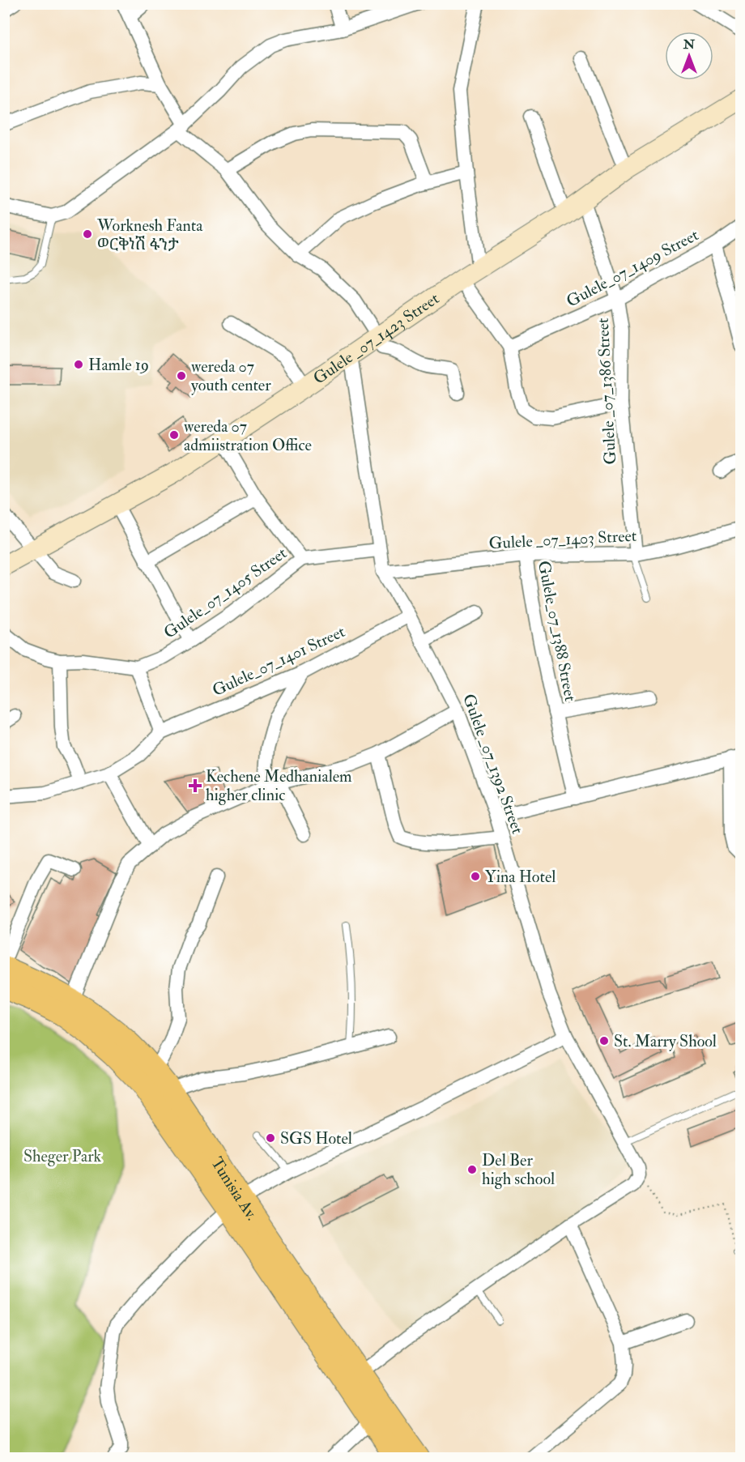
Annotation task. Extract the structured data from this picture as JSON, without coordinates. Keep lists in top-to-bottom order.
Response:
{
  "streets": {
    "main road": ["Gulele _07_1423 Street", "Tunisia Av."],
    "street": [
      "Gulele_07_1409 Street",
      "Gulele _07_1386 Street",
      "Gulele _07_1403 Street",
      "Gulele_07_1405 Street",
      "Gulele_07_1388 Street",
      "Gulele_07_1401 Street",
      "Gulele _07_1392 Street"
    ]
  },
  "crossings": [
    ["Gulele_07_1409 Street", "Gulele _07_1386 Street"],
    ["Gulele _07_1423 Street", "Gulele _07_1386 Street"],
    ["Gulele _07_1423 Street", "Gulele _07_1392 Street"],
    ["Gulele _07_1386 Street", "Gulele _07_1403 Street"],
    ["Gulele _07_1403 Street", "Gulele_07_1388 Street"],
    ["Gulele _07_1403 Street", "Gulele _07_1392 Street"],
    ["Gulele_07_1401 Street", "Gulele _07_1392 Street"]
  ],
  "parks": ["Sheger Park"],
  "places": {
    "other": [
      "Worknesh Fanta ወርቅነሽ ፋንታ",
      "Hamle 19",
      "wereda 07 youth center",
      "wereda 07 admiistration Office",
      "Yina Hotel",
      "St. Marry Shool",
      "SGS Hotel",
      "Del Ber high school"
    ],
    "health": ["Kechene Medhanialem higher clinic"]
  },
  "north": "top"
}
